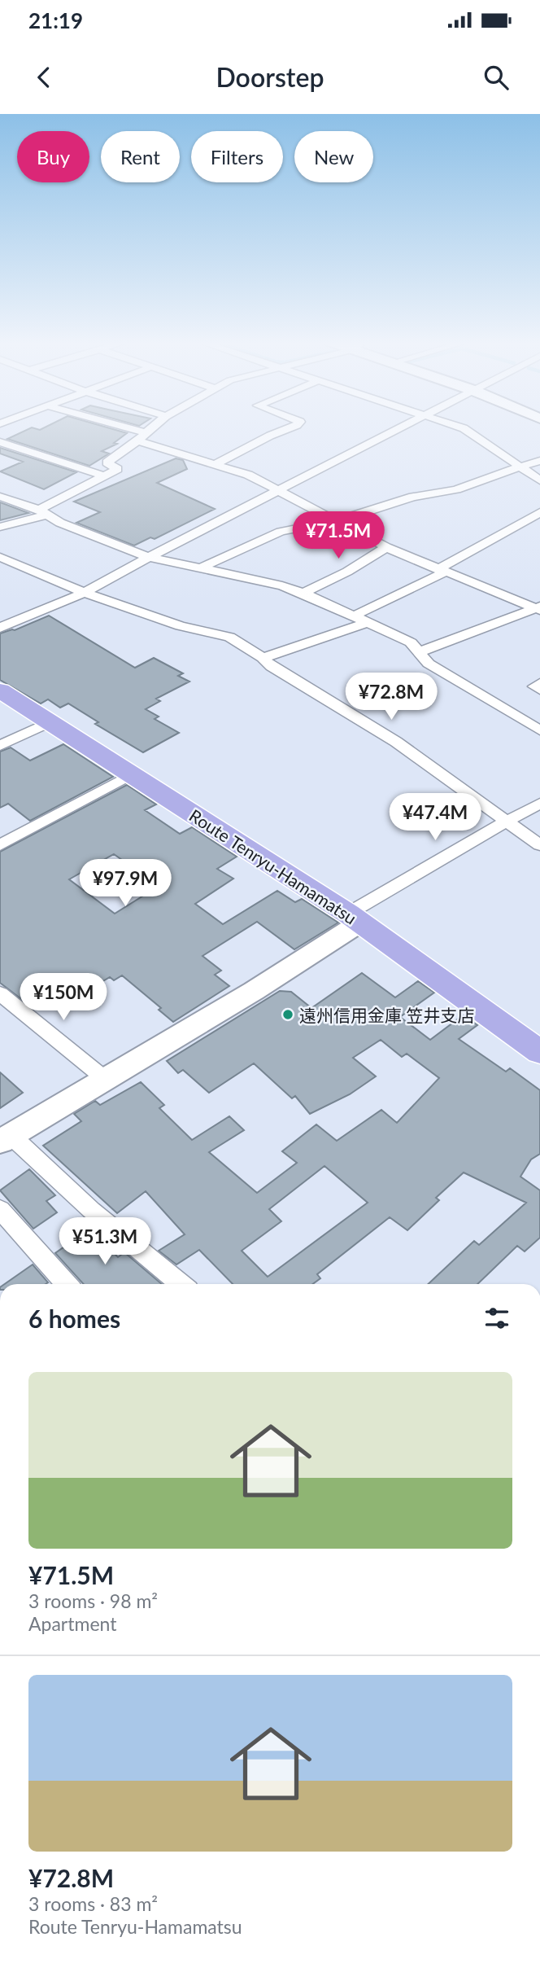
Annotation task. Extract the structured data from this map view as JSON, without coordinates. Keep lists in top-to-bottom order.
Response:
{
  "streets": {
    "main road": ["Route Tenryu-Hamamatsu"]
  },
  "places": ["遠州信用金庫 笠井支店"],
  "page": {
    "status": "21:19",
    "header": "Doorstep",
    "chip": [
      "Buy",
      "Rent",
      "Filters",
      "New"
    ],
    "price": [
      "¥71.5M",
      "¥72.8M",
      "¥47.4M",
      "¥97.9M",
      "¥150M",
      "¥51.3M"
    ],
    "heading": "6 homes",
    "list": [
      {
        "name": "¥71.5M",
        "note": "3 rooms · 98 m² · Apartment"
      },
      {
        "name": "¥72.8M",
        "note": "3 rooms · 83 m² · Route Tenryu-Hamamatsu"
      }
    ]
  }
}
